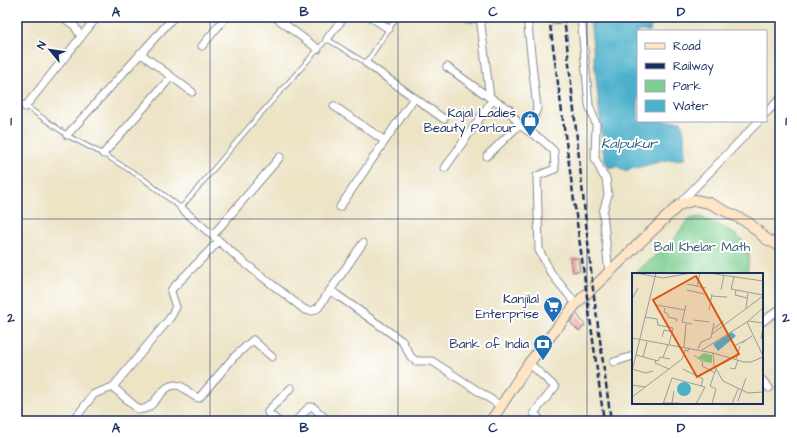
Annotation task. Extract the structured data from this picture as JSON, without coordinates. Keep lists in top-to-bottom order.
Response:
{
  "water": ["Kalpukur"],
  "parks": ["Ball Khelar Math"],
  "places": {
    "shop": ["Kajal Ladies Beauty Parlour"],
    "supermarket": ["Kanjilal Enterprise"],
    "bank": ["Bank of India"]
  },
  "legend": [
    "Road",
    "Railway",
    "Park",
    "Water"
  ],
  "north": "top left",
  "grid": {
    "columns": [
      "A",
      "B",
      "C",
      "D"
    ],
    "rows": ["1", "2"]
  }
}
